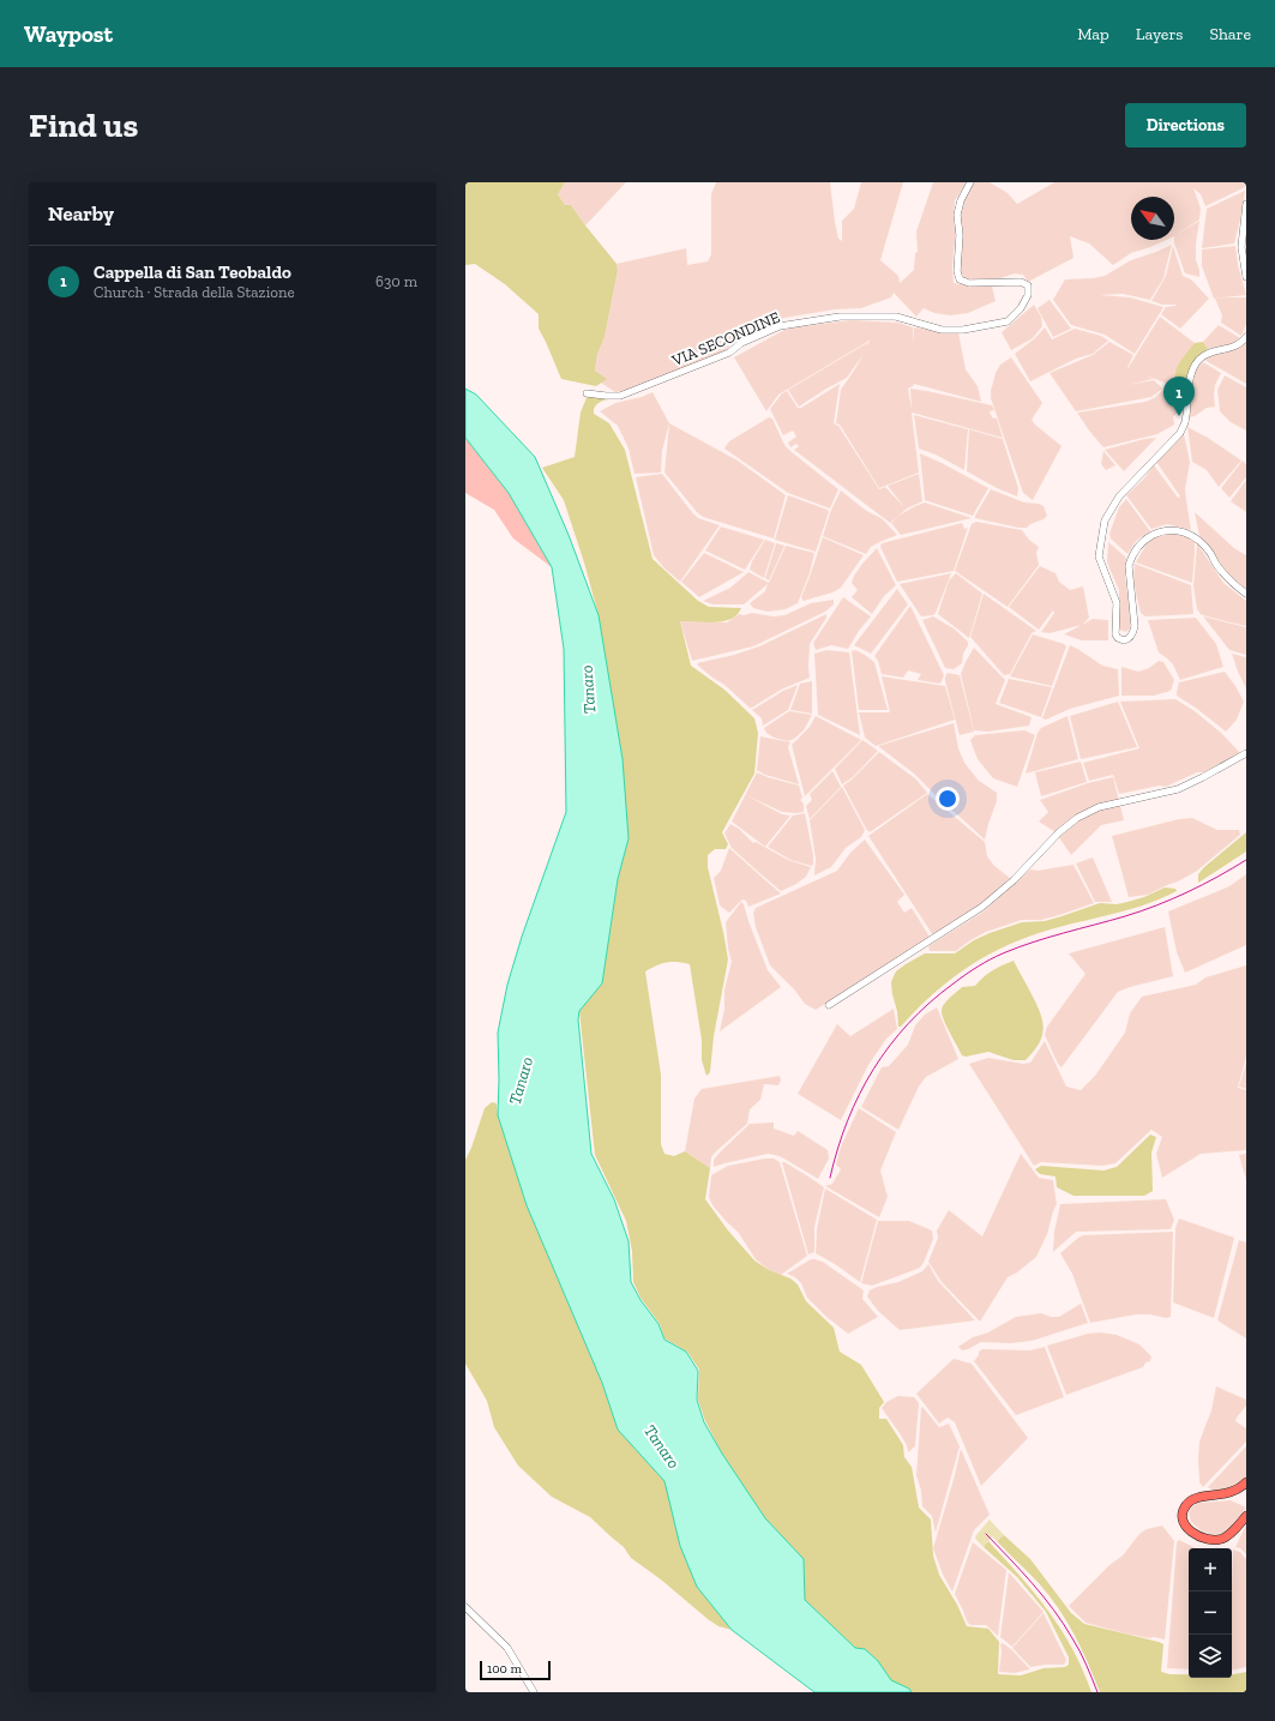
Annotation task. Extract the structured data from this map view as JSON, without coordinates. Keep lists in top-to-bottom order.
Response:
{
  "streets": {
    "street": ["VIA SECONDINE"]
  },
  "water": ["Tanaro"],
  "scale_bar": "100 m",
  "north": "top left",
  "page": {
    "header": "Waypost",
    "nav": ["Map", "Layers", "Share"],
    "buttons": "Directions",
    "title": "Find us",
    "heading": "Nearby",
    "list": [
      {
        "mark": "1",
        "name": "Cappella di San Teobaldo",
        "note": "Church · Strada della Stazione",
        "value": "630 m"
      }
    ],
    "pins": "1",
    "map_buttons": ["+", "−"],
    "scale": "100 m"
  }
}
